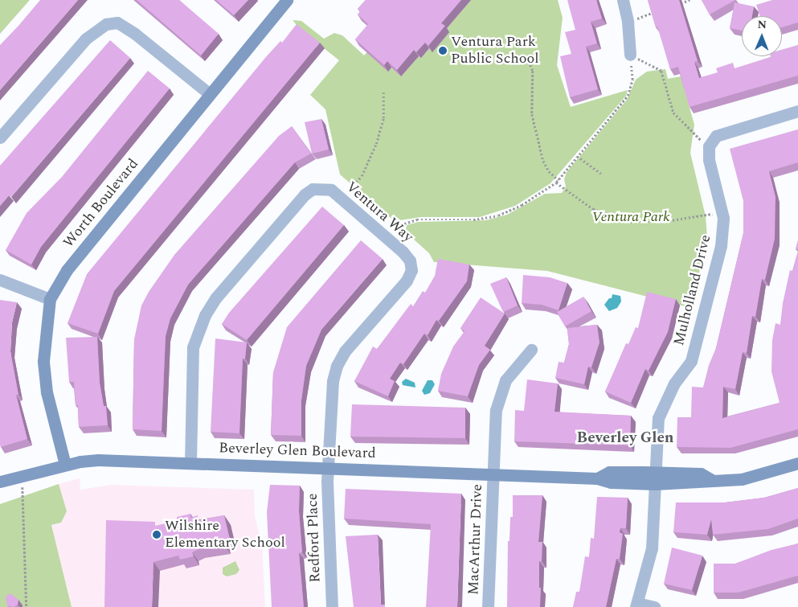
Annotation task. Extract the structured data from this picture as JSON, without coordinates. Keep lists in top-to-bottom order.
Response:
{
  "streets": {
    "street": [
      "Worth Boulevard",
      "Ventura Way",
      "Mulholland Drive",
      "Beverley Glen Boulevard",
      "Redford Place",
      "MacArthur Drive"
    ]
  },
  "crossings": [
    ["Worth Boulevard", "Beverley Glen Boulevard"],
    ["Ventura Way", "Beverley Glen Boulevard"],
    ["Ventura Way", "Redford Place"],
    ["Mulholland Drive", "Beverley Glen Boulevard"],
    ["Beverley Glen Boulevard", "Redford Place"],
    ["Beverley Glen Boulevard", "MacArthur Drive"]
  ],
  "districts": ["Beverley Glen"],
  "parks": ["Ventura Park"],
  "places": ["Ventura Park Public School", "Wilshire Elementary School"],
  "north": "top"
}
